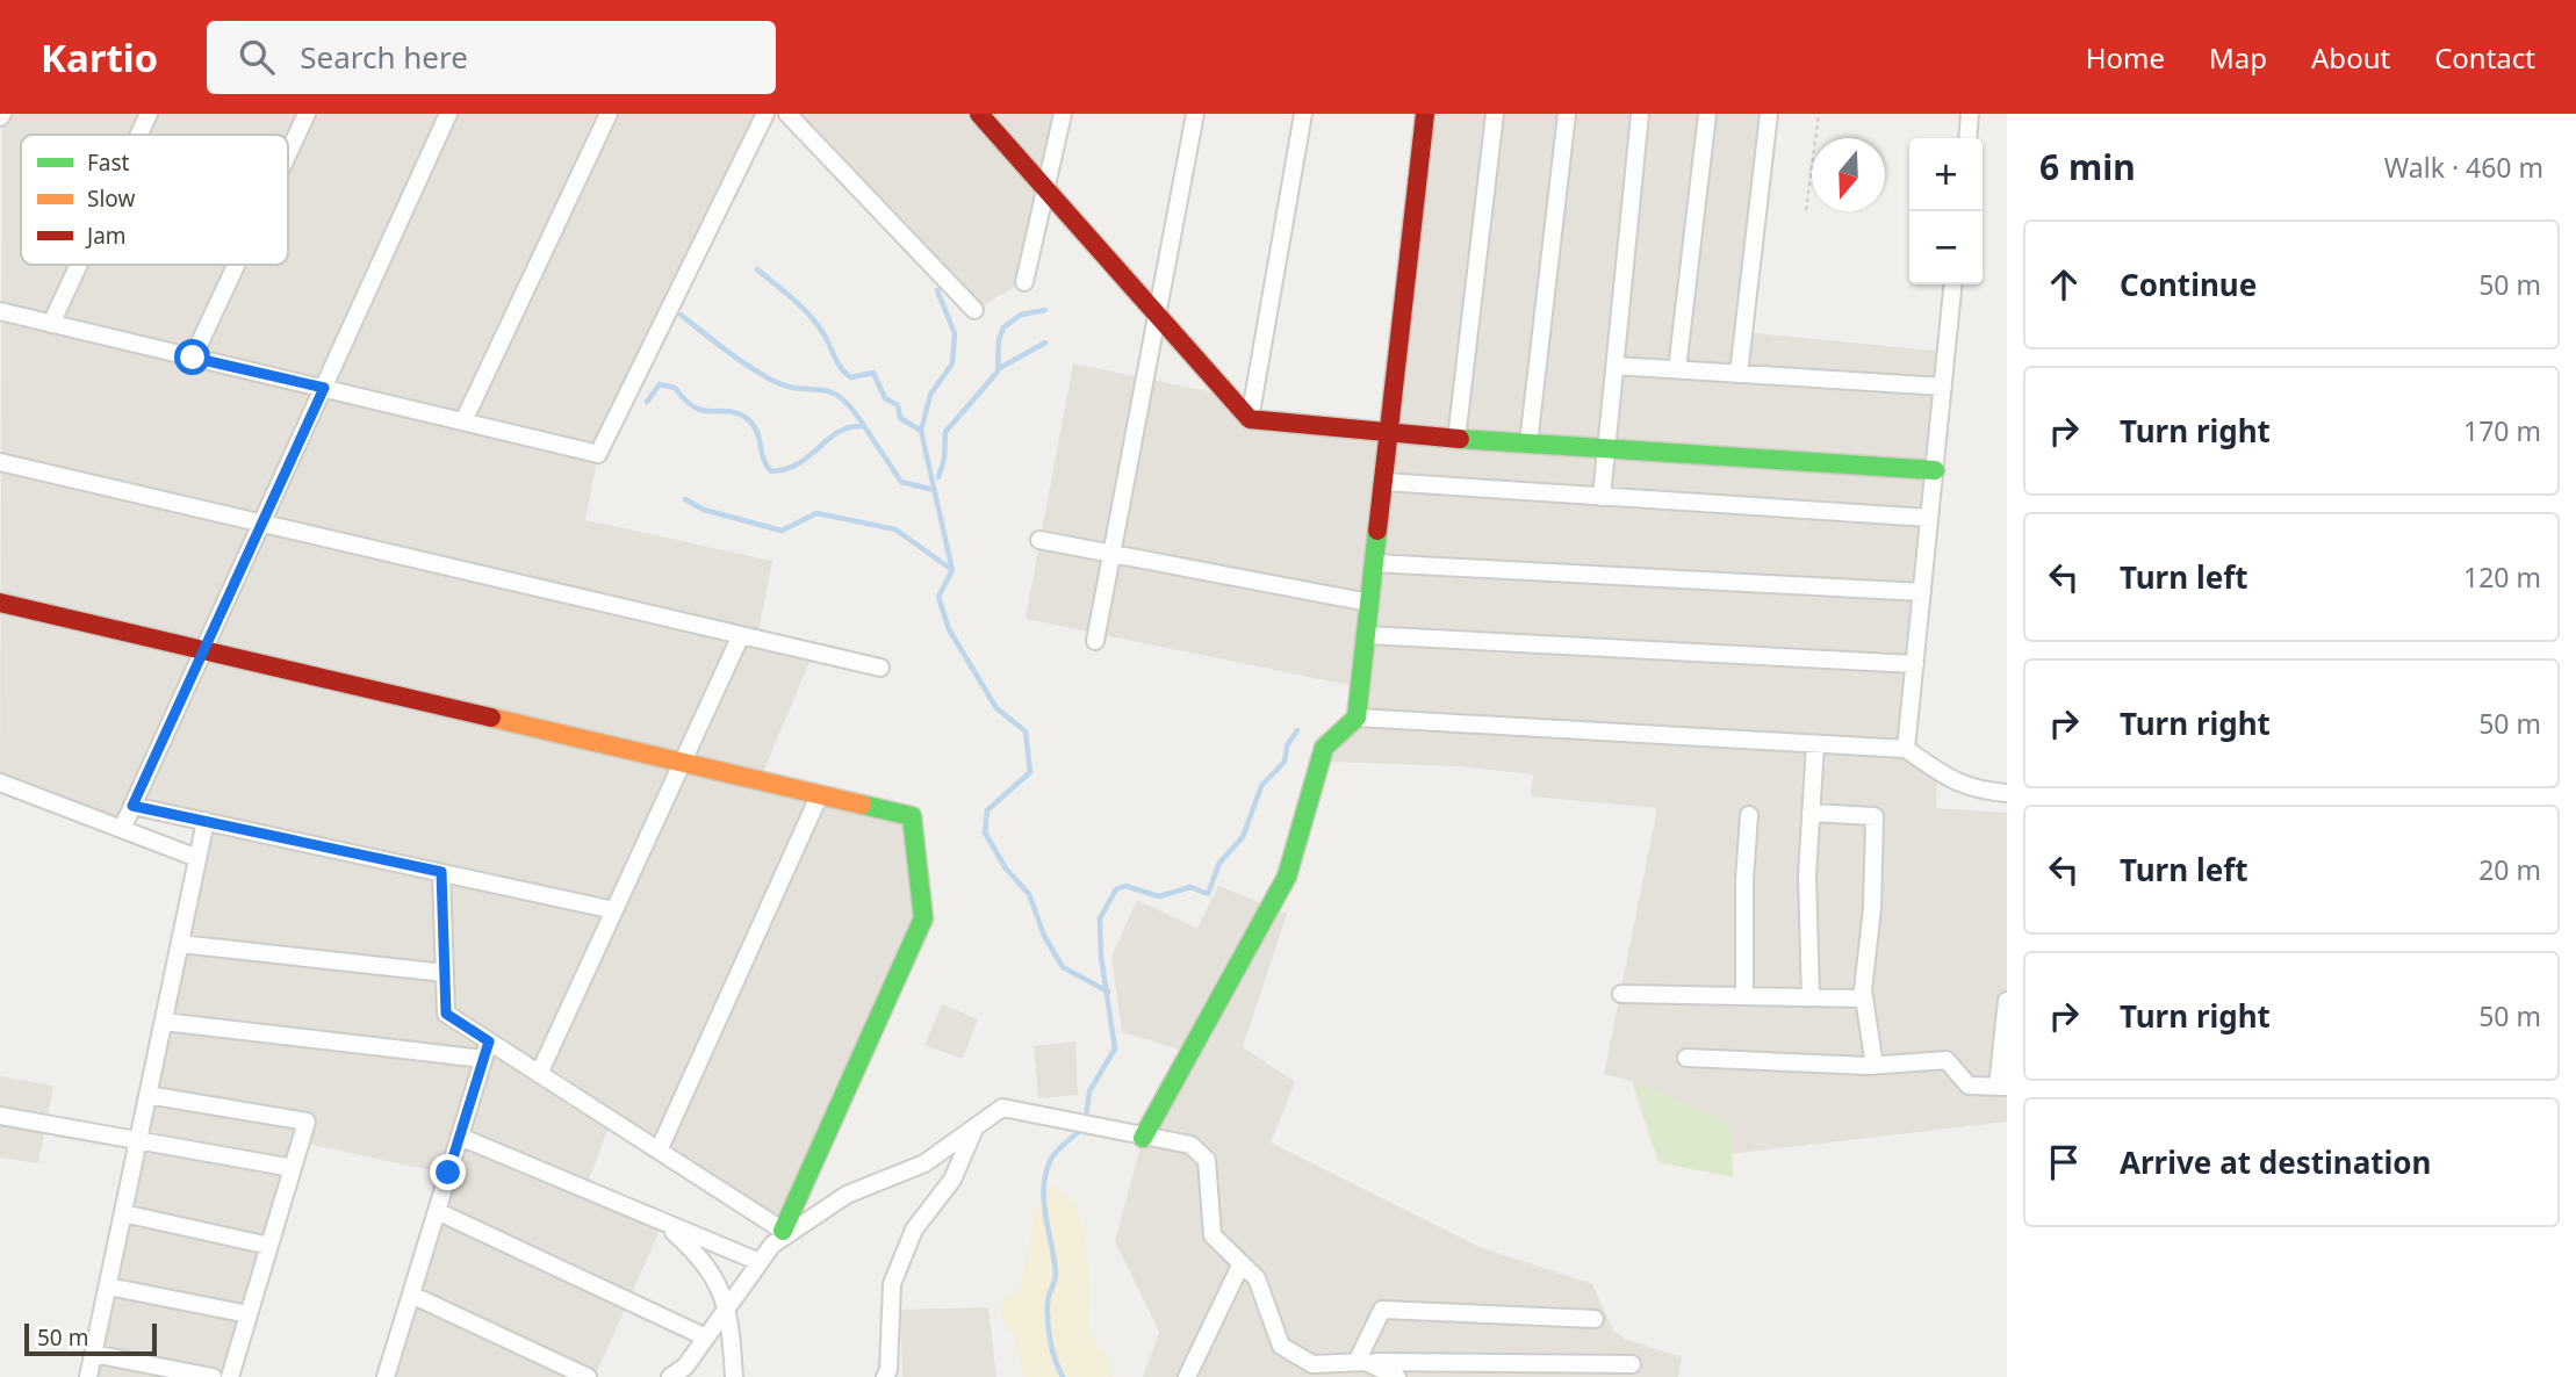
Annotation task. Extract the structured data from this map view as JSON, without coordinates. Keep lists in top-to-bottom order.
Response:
{
  "legend": ["Fast", "Slow", "Jam"],
  "scale_bar": "50 m",
  "north": "bottom",
  "page": {
    "header": "Kartio",
    "search": "Search here",
    "nav": [
      "Home",
      "Map",
      "About",
      "Contact"
    ],
    "heading": ["6 min", "Walk · 460 m"],
    "map_buttons": ["+", "−"],
    "list": [
      ["Continue", "50 m"],
      ["Turn right", "170 m"],
      ["Turn left", "120 m"],
      ["Turn right", "50 m"],
      ["Turn left", "20 m"],
      ["Turn right", "50 m"],
      "Arrive at destination"
    ],
    "scale": "50 m"
  }
}
